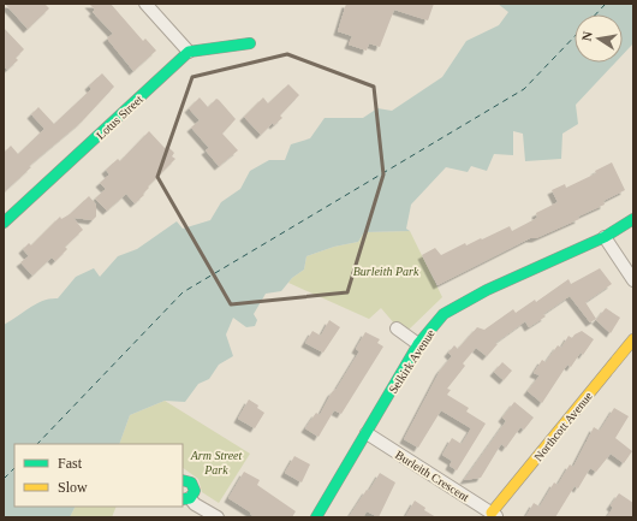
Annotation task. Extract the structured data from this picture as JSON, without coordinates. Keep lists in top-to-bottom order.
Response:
{
  "streets": {
    "street": [
      "Lotus Street",
      "Selkirk Avenue",
      "Northcott Avenue",
      "Burleith Crescent"
    ]
  },
  "crossings": [
    ["Selkirk Avenue", "Burleith Crescent"],
    ["Northcott Avenue", "Burleith Crescent"]
  ],
  "parks": ["Burleith Park", "Arm Street Park"],
  "legend": ["Fast", "Slow"],
  "north": "left"
}
